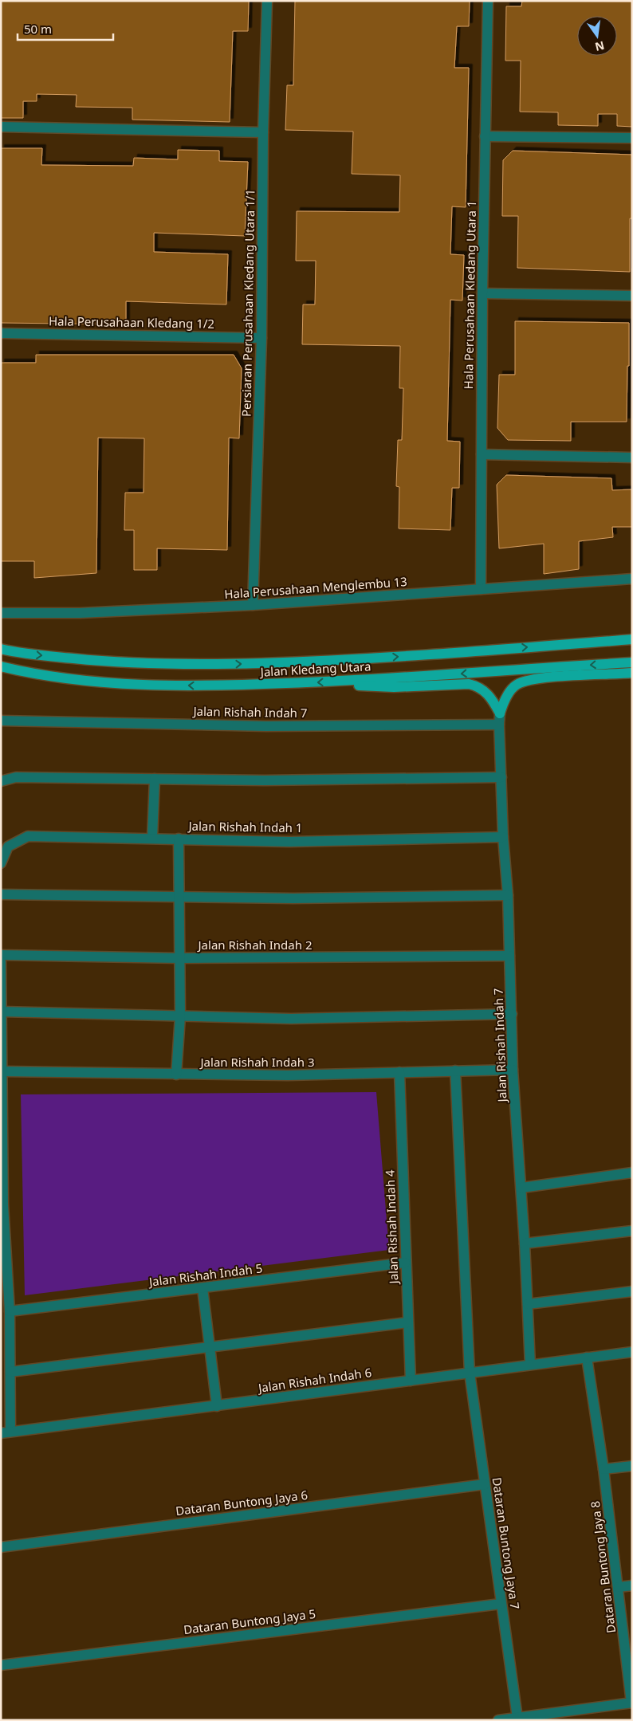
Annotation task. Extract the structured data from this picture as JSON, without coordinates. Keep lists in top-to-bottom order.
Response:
{
  "streets": {
    "main road": ["Jalan Kledang Utara"],
    "street": [
      "Hala Perusahaan Kledang Utara 1",
      "Persiaran Perusahaan Kledang Utara 1/1",
      "Hala Perusahaan Kledang 1/2",
      "Hala Perusahaan Menglembu 13",
      "Jalan Rishah Indah 7",
      "Jalan Rishah Indah 1",
      "Jalan Rishah Indah 2",
      "Jalan Rishah Indah 3",
      "Jalan Rishah Indah 4",
      "Jalan Rishah Indah 5",
      "Jalan Rishah Indah 6",
      "Dataran Buntong Jaya 6",
      "Dataran Buntong Jaya 7",
      "Dataran Buntong Jaya 8",
      "Dataran Buntong Jaya 5"
    ]
  },
  "crossings": [
    ["Hala Perusahaan Kledang Utara 1", "Hala Perusahaan Menglembu 13"],
    ["Persiaran Perusahaan Kledang Utara 1/1", "Hala Perusahaan Kledang 1/2"],
    ["Persiaran Perusahaan Kledang Utara 1/1", "Hala Perusahaan Menglembu 13"],
    ["Jalan Rishah Indah 7", "Jalan Rishah Indah 1"],
    ["Jalan Rishah Indah 7", "Jalan Rishah Indah 2"],
    ["Jalan Rishah Indah 7", "Jalan Rishah Indah 3"],
    ["Jalan Rishah Indah 7", "Jalan Rishah Indah 6"],
    ["Jalan Rishah Indah 3", "Jalan Rishah Indah 4"],
    ["Jalan Rishah Indah 3", "Dataran Buntong Jaya 7"],
    ["Jalan Rishah Indah 4", "Jalan Rishah Indah 5"],
    ["Jalan Rishah Indah 4", "Jalan Rishah Indah 6"],
    ["Jalan Rishah Indah 6", "Dataran Buntong Jaya 7"],
    ["Jalan Rishah Indah 6", "Dataran Buntong Jaya 8"],
    ["Dataran Buntong Jaya 6", "Dataran Buntong Jaya 7"],
    ["Dataran Buntong Jaya 7", "Dataran Buntong Jaya 5"]
  ],
  "scale_bar": "50 m",
  "north": "bottom"
}
